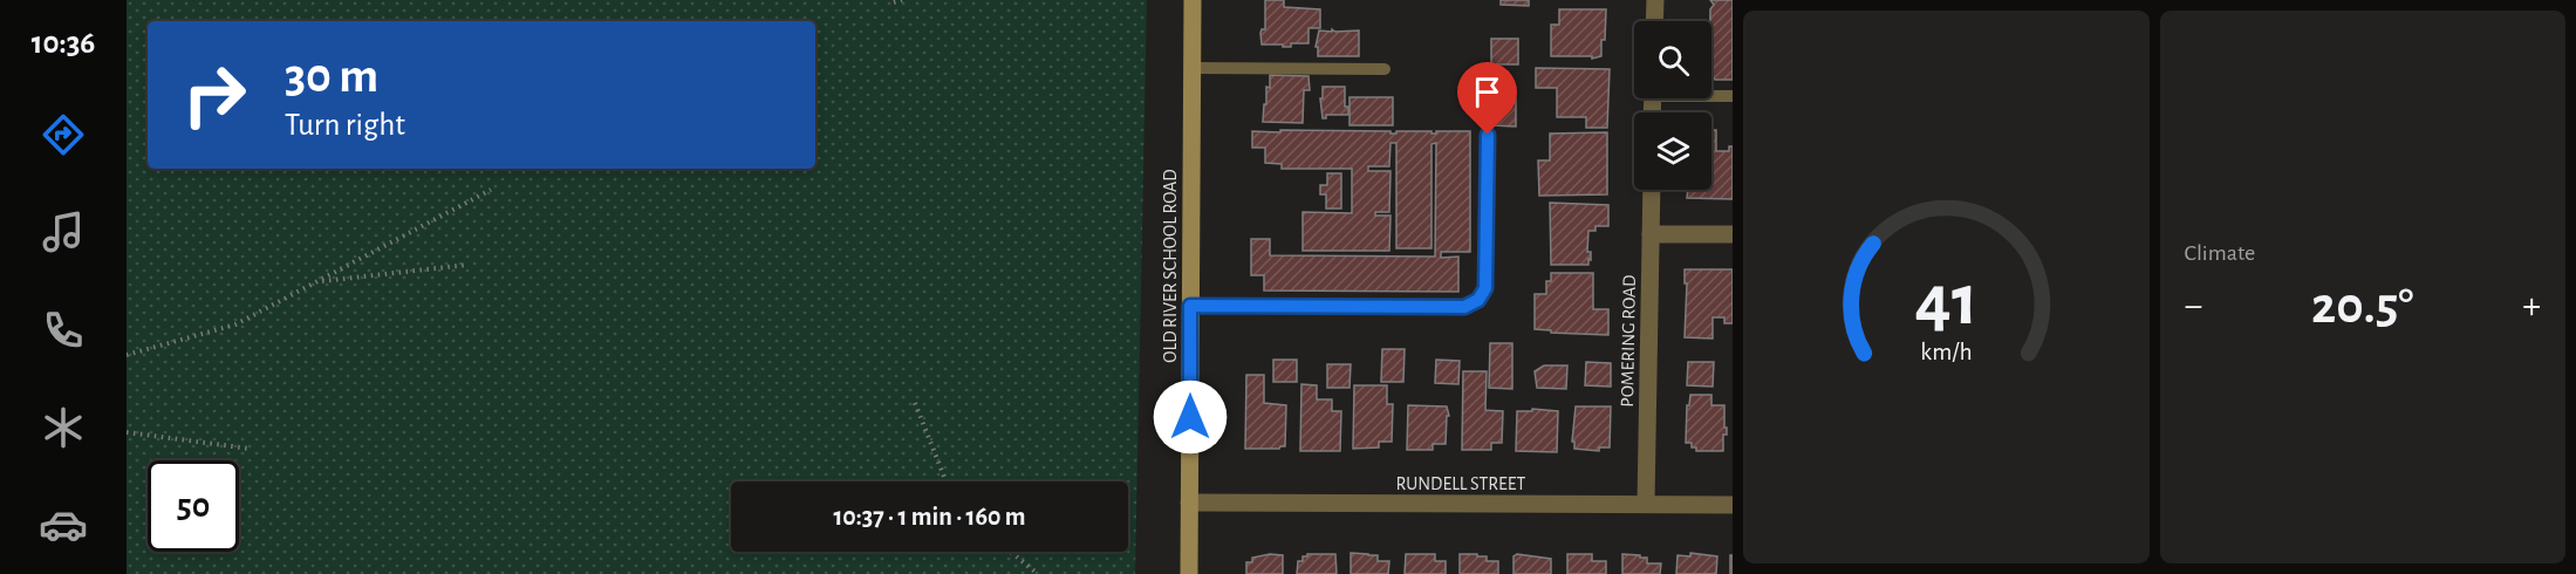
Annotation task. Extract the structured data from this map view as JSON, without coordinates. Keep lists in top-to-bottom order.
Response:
{
  "streets": {
    "main road": ["OLD RIVER SCHOOL ROAD"],
    "street": ["POMERING ROAD", "RUNDELL STREET"]
  },
  "crossings": [
    ["OLD RIVER SCHOOL ROAD", "RUNDELL STREET"],
    ["POMERING ROAD", "RUNDELL STREET"]
  ],
  "page": {
    "tabs": "10:36",
    "tile": "Climate",
    "turn": ["30 m", "Turn right"],
    "heat": ["−", "20.5°", "+"],
    "limit": "50",
    "trip": "10:37 · 1 min · 160 m",
    "gauge": ["41", "km/h"]
  }
}
